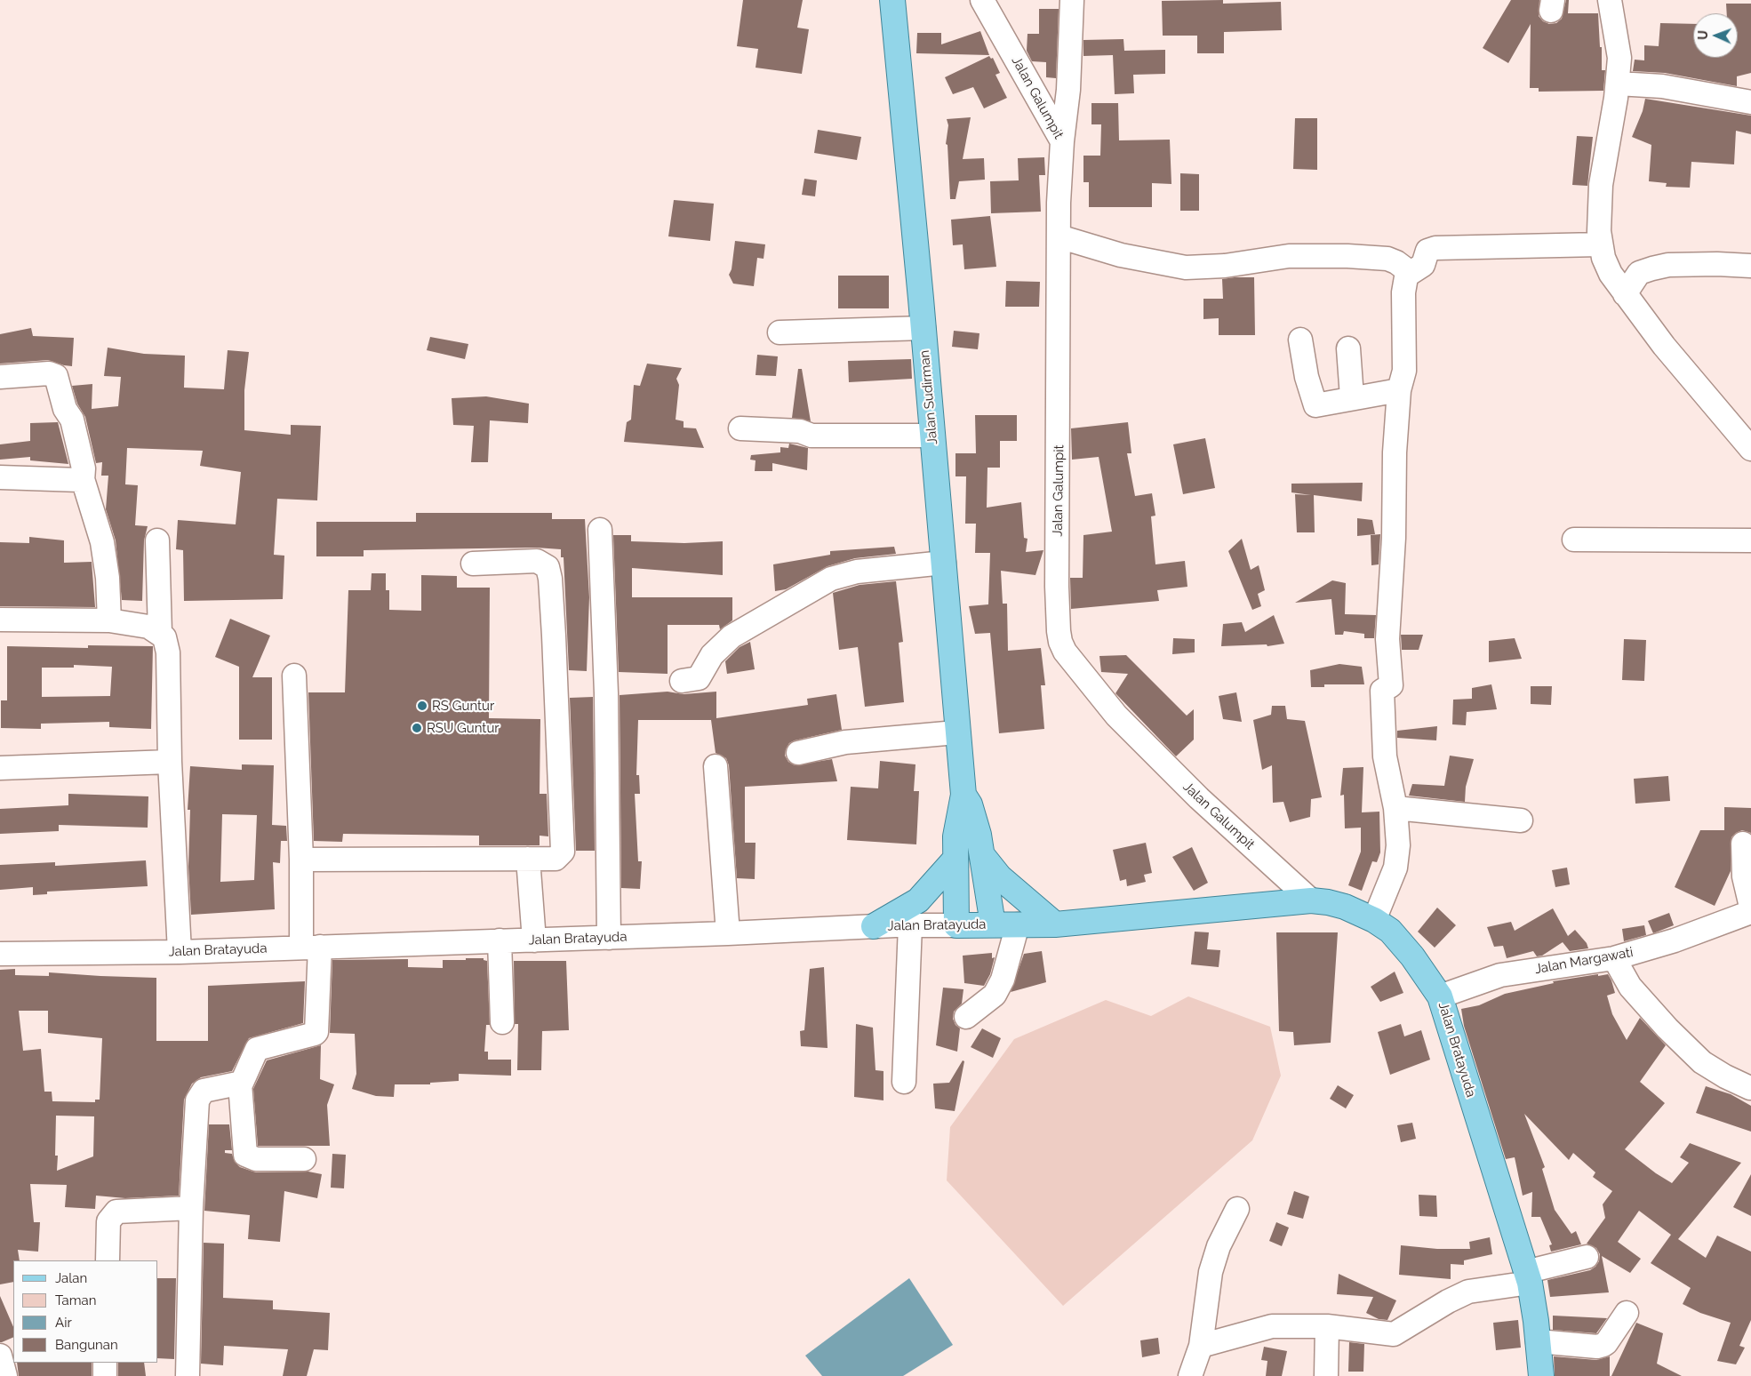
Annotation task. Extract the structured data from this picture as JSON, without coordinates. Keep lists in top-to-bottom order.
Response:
{
  "streets": {
    "main road": ["Jalan Sudirman", "Jalan Bratayuda"],
    "street": ["Jalan Galumpit", "Jalan Margawati"]
  },
  "crossings": [
    ["Jalan Galumpit", "Jalan Bratayuda"],
    ["Jalan Bratayuda", "Jalan Margawati"]
  ],
  "places": ["RS Guntur", "RSU Guntur"],
  "legend": [
    "Jalan",
    "Taman",
    "Air",
    "Bangunan"
  ],
  "north": "left"
}
